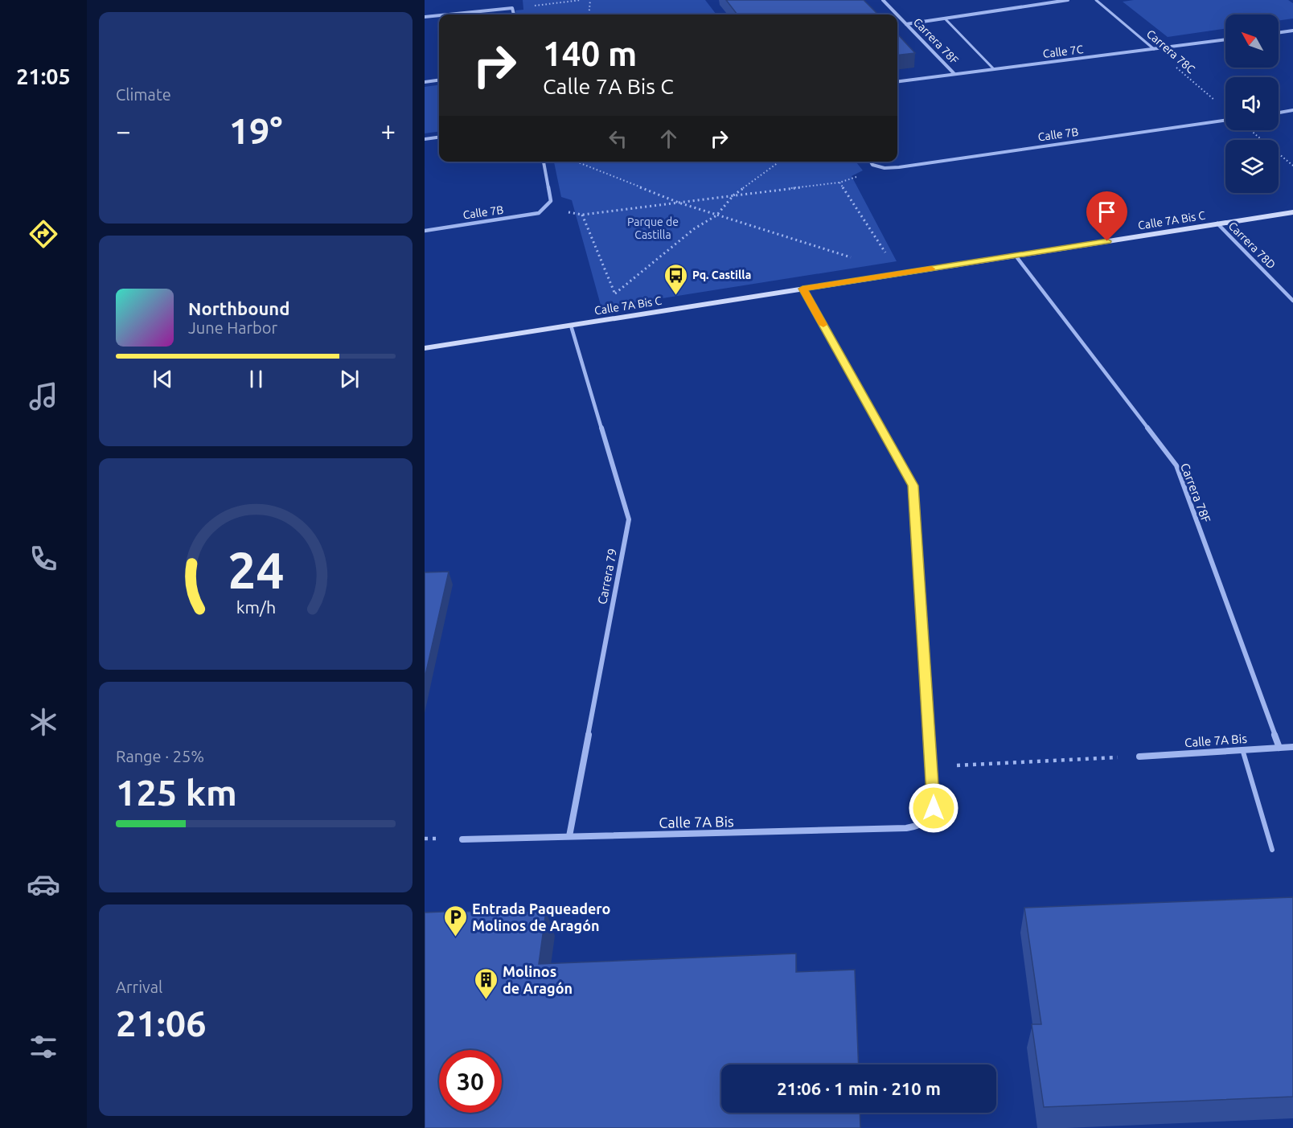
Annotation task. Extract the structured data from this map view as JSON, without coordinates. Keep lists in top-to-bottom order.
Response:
{
  "streets": {
    "street": [
      "Carrera 78F",
      "Calle 7C",
      "Calle 7B",
      "Calle 7A Bis C",
      "Carrera 78D",
      "Carrera 79",
      "Calle 7A Bis"
    ],
    "lane": ["Carrera 78C"]
  },
  "crossings": [
    ["Carrera 78F", "Calle 7C"],
    ["Carrera 78F", "Calle 7A Bis C"],
    ["Carrera 78F", "Calle 7A Bis"],
    ["Calle 7C", "Carrera 78C"],
    ["Calle 7A Bis C", "Carrera 78D"],
    ["Calle 7A Bis C", "Carrera 79"],
    ["Carrera 79", "Calle 7A Bis"]
  ],
  "parks": ["Parque de Castilla"],
  "places": {
    "bus stop": ["Pq. Castilla"],
    "parking": ["Entrada Paqueadero Molinos de Aragón"],
    "building": ["Molinos de Aragón"]
  },
  "north": "top left",
  "page": {
    "tabs": "21:05",
    "tile": [
      "Climate",
      ["Range · 25%", "125 km"],
      ["Arrival", "21:06"]
    ],
    "turn": ["140 m", "Calle 7A Bis C"],
    "heat": ["−", "19°", "+"],
    "song": ["Northbound", "June Harbor"],
    "limit": "30",
    "trip": "21:06 · 1 min · 210 m",
    "gauge": ["24", "km/h"]
  }
}
